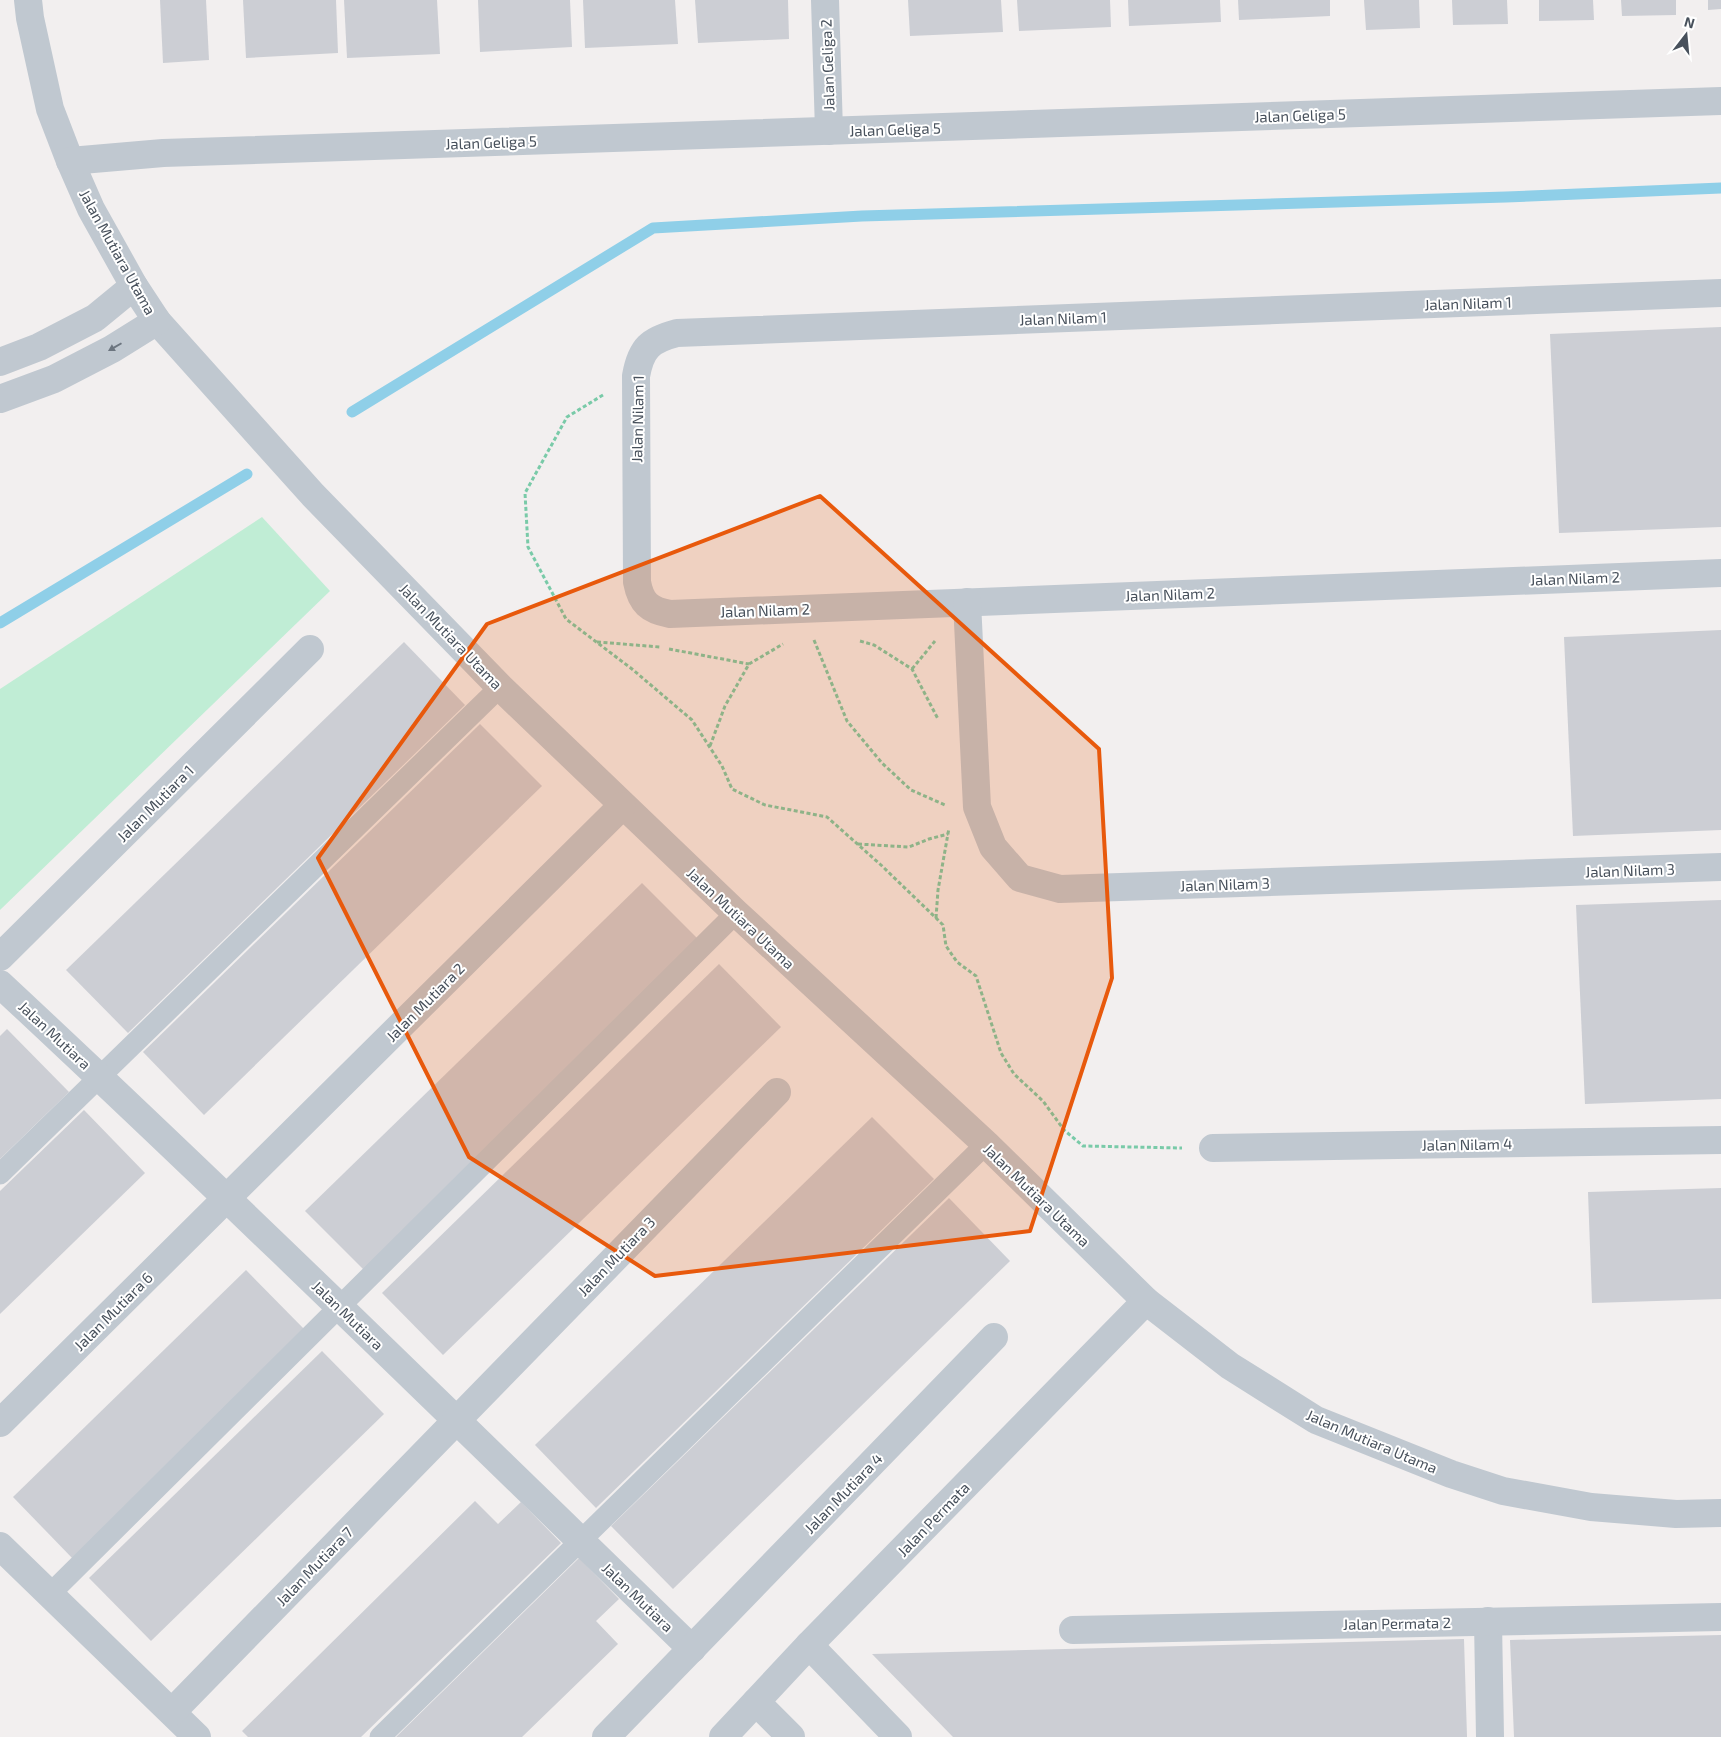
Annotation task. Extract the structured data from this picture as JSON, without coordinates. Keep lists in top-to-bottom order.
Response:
{
  "streets": {
    "street": [
      "Jalan Geliga 2",
      "Jalan Geliga 5",
      "Jalan Mutiara Utama",
      "Jalan Nilam 1",
      "Jalan Nilam 2",
      "Jalan Mutiara 1",
      "Jalan Nilam 3",
      "Jalan Mutiara 2",
      "Jalan Mutiara",
      "Jalan Nilam 4",
      "Jalan Mutiara 3",
      "Jalan Mutiara 6",
      "Jalan Mutiara 4",
      "Jalan Permata",
      "Jalan Mutiara 7",
      "Jalan Permata 2"
    ]
  },
  "crossings": [
    ["Jalan Geliga 2", "Jalan Geliga 5"],
    ["Jalan Geliga 5", "Jalan Mutiara Utama"],
    ["Jalan Mutiara Utama", "Jalan Mutiara 2"],
    ["Jalan Mutiara Utama", "Jalan Permata"],
    ["Jalan Nilam 1", "Jalan Nilam 2"],
    ["Jalan Nilam 2", "Jalan Nilam 3"],
    ["Jalan Mutiara 2", "Jalan Mutiara"],
    ["Jalan Mutiara 2", "Jalan Mutiara 6"],
    ["Jalan Mutiara", "Jalan Mutiara 3"],
    ["Jalan Mutiara", "Jalan Mutiara 6"],
    ["Jalan Mutiara", "Jalan Mutiara 4"],
    ["Jalan Mutiara", "Jalan Mutiara 7"],
    ["Jalan Mutiara 3", "Jalan Mutiara 7"]
  ],
  "north": "top"
}
